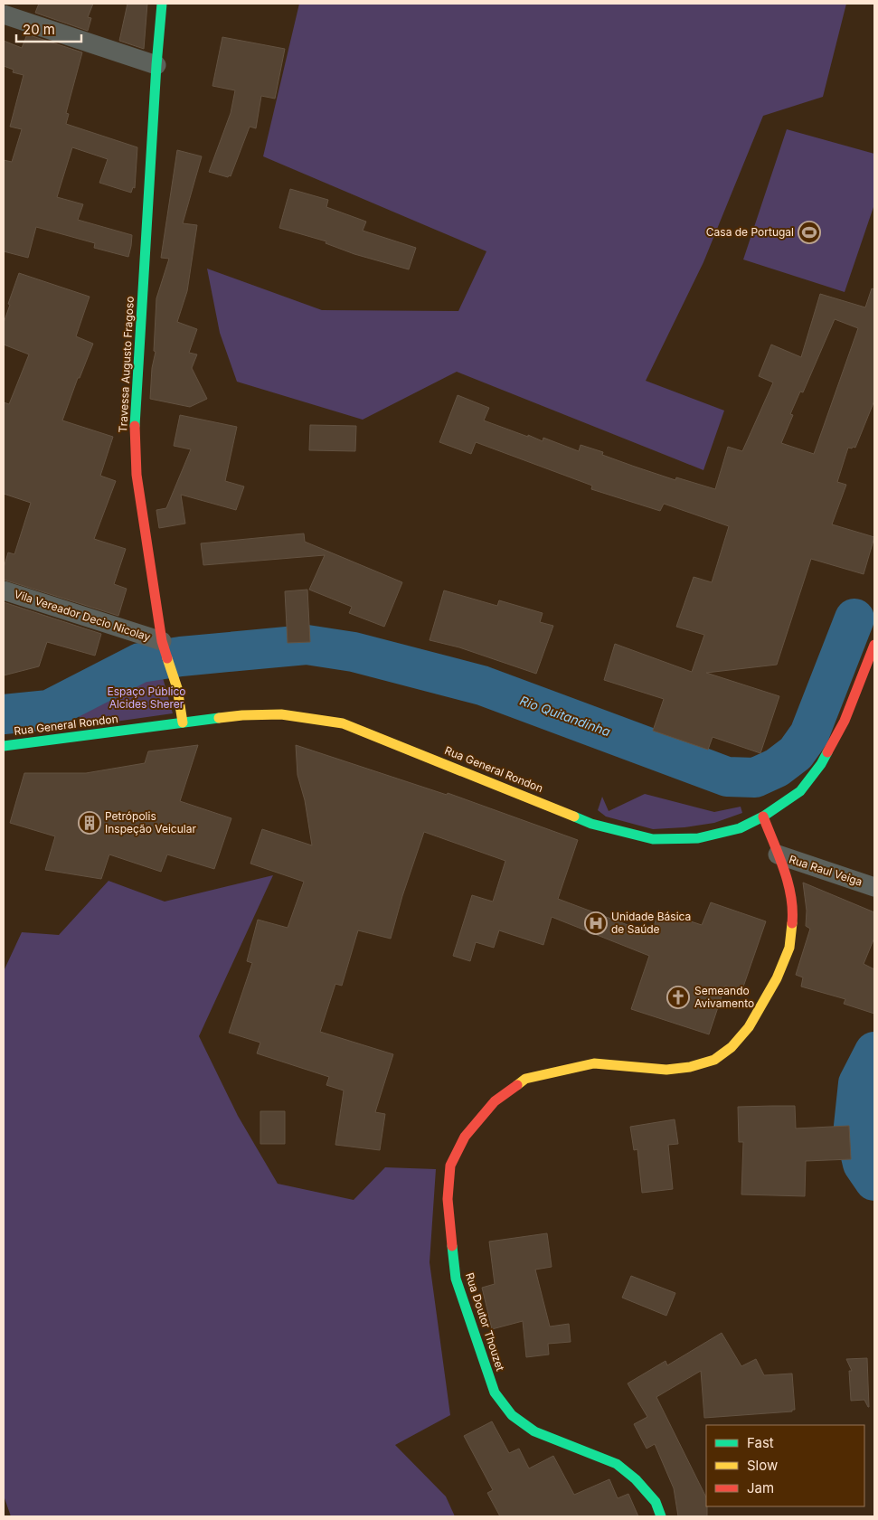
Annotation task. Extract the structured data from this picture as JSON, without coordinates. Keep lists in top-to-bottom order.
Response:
{
  "streets": {
    "street": [
      "Travessa Augusto Fragoso",
      "Vila Vereador Decio Nicolay",
      "Rua General Rondon",
      "Rua Raul Veiga",
      "Rua Doutor Thouzet"
    ]
  },
  "crossings": [
    ["Travessa Augusto Fragoso", "Vila Vereador Decio Nicolay"],
    ["Travessa Augusto Fragoso", "Rua General Rondon"],
    ["Rua General Rondon", "Rua Doutor Thouzet"],
    ["Rua Raul Veiga", "Rua Doutor Thouzet"]
  ],
  "water": ["Rio Quitandinha"],
  "parks": ["Espaço Público Alcides Sherer"],
  "places": {
    "sports": ["Casa de Portugal"],
    "building": ["Petrópolis Inspeção Veicular"],
    "hospital": ["Unidade Básica de Saúde"],
    "church": ["Semeando Avivamento"]
  },
  "legend": ["Fast", "Slow", "Jam"],
  "scale_bar": "20 m"
}
